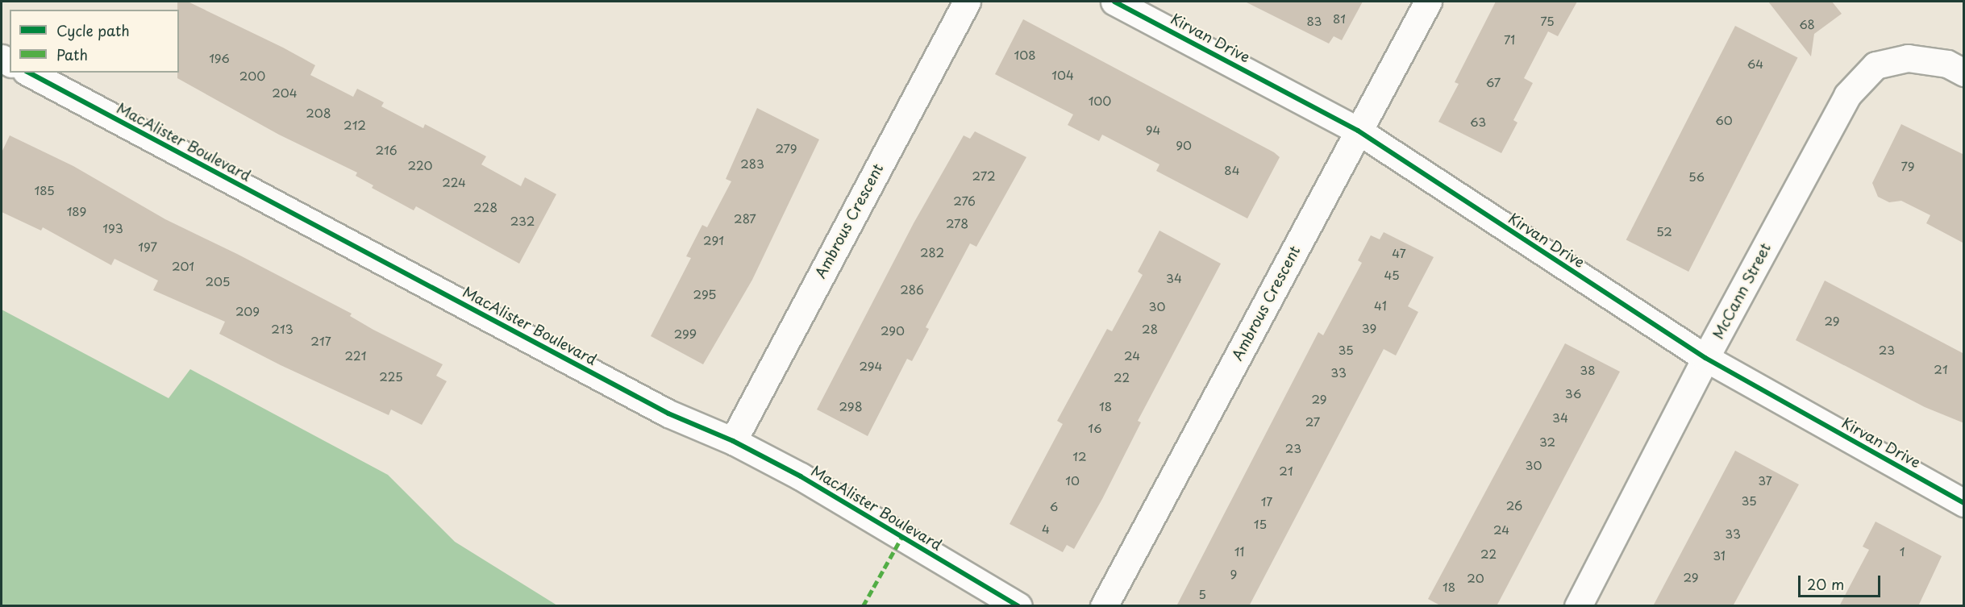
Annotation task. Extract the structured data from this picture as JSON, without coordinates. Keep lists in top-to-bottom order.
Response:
{
  "streets": {
    "street": [
      "Kirvan Drive",
      "MacAlister Boulevard",
      "Ambrous Crescent",
      "McCann Street"
    ]
  },
  "crossings": [
    ["Kirvan Drive", "Ambrous Crescent"],
    ["Kirvan Drive", "McCann Street"],
    ["MacAlister Boulevard", "Ambrous Crescent"]
  ],
  "house_numbers": [
    "81",
    "83",
    "75",
    "68",
    "71",
    "108",
    "196",
    "64",
    "104",
    "200",
    "67",
    "204",
    "100",
    "208",
    "60",
    "63",
    "212",
    "94",
    "90",
    "279",
    "216",
    "283",
    "220",
    "79",
    "84",
    "272",
    "56",
    "224",
    "185",
    "276",
    "228",
    "189",
    "287",
    "232",
    "278",
    "193",
    "52",
    "291",
    "197",
    "282",
    "47",
    "201",
    "45",
    "34",
    "205",
    "286",
    "295",
    "41",
    "30",
    "209",
    "29",
    "39",
    "213",
    "28",
    "290",
    "299",
    "217",
    "35",
    "23",
    "221",
    "24",
    "294",
    "21",
    "38",
    "33",
    "225",
    "22",
    "36",
    "29",
    "298",
    "18",
    "34",
    "27",
    "16",
    "32",
    "23",
    "12",
    "30",
    "21",
    "10",
    "37",
    "35",
    "17",
    "26",
    "6",
    "15",
    "4",
    "24",
    "33",
    "11",
    "1",
    "22",
    "31",
    "9",
    "29",
    "20",
    "18",
    "5"
  ],
  "legend": ["Cycle path", "Path"],
  "scale_bar": "20 m"
}
